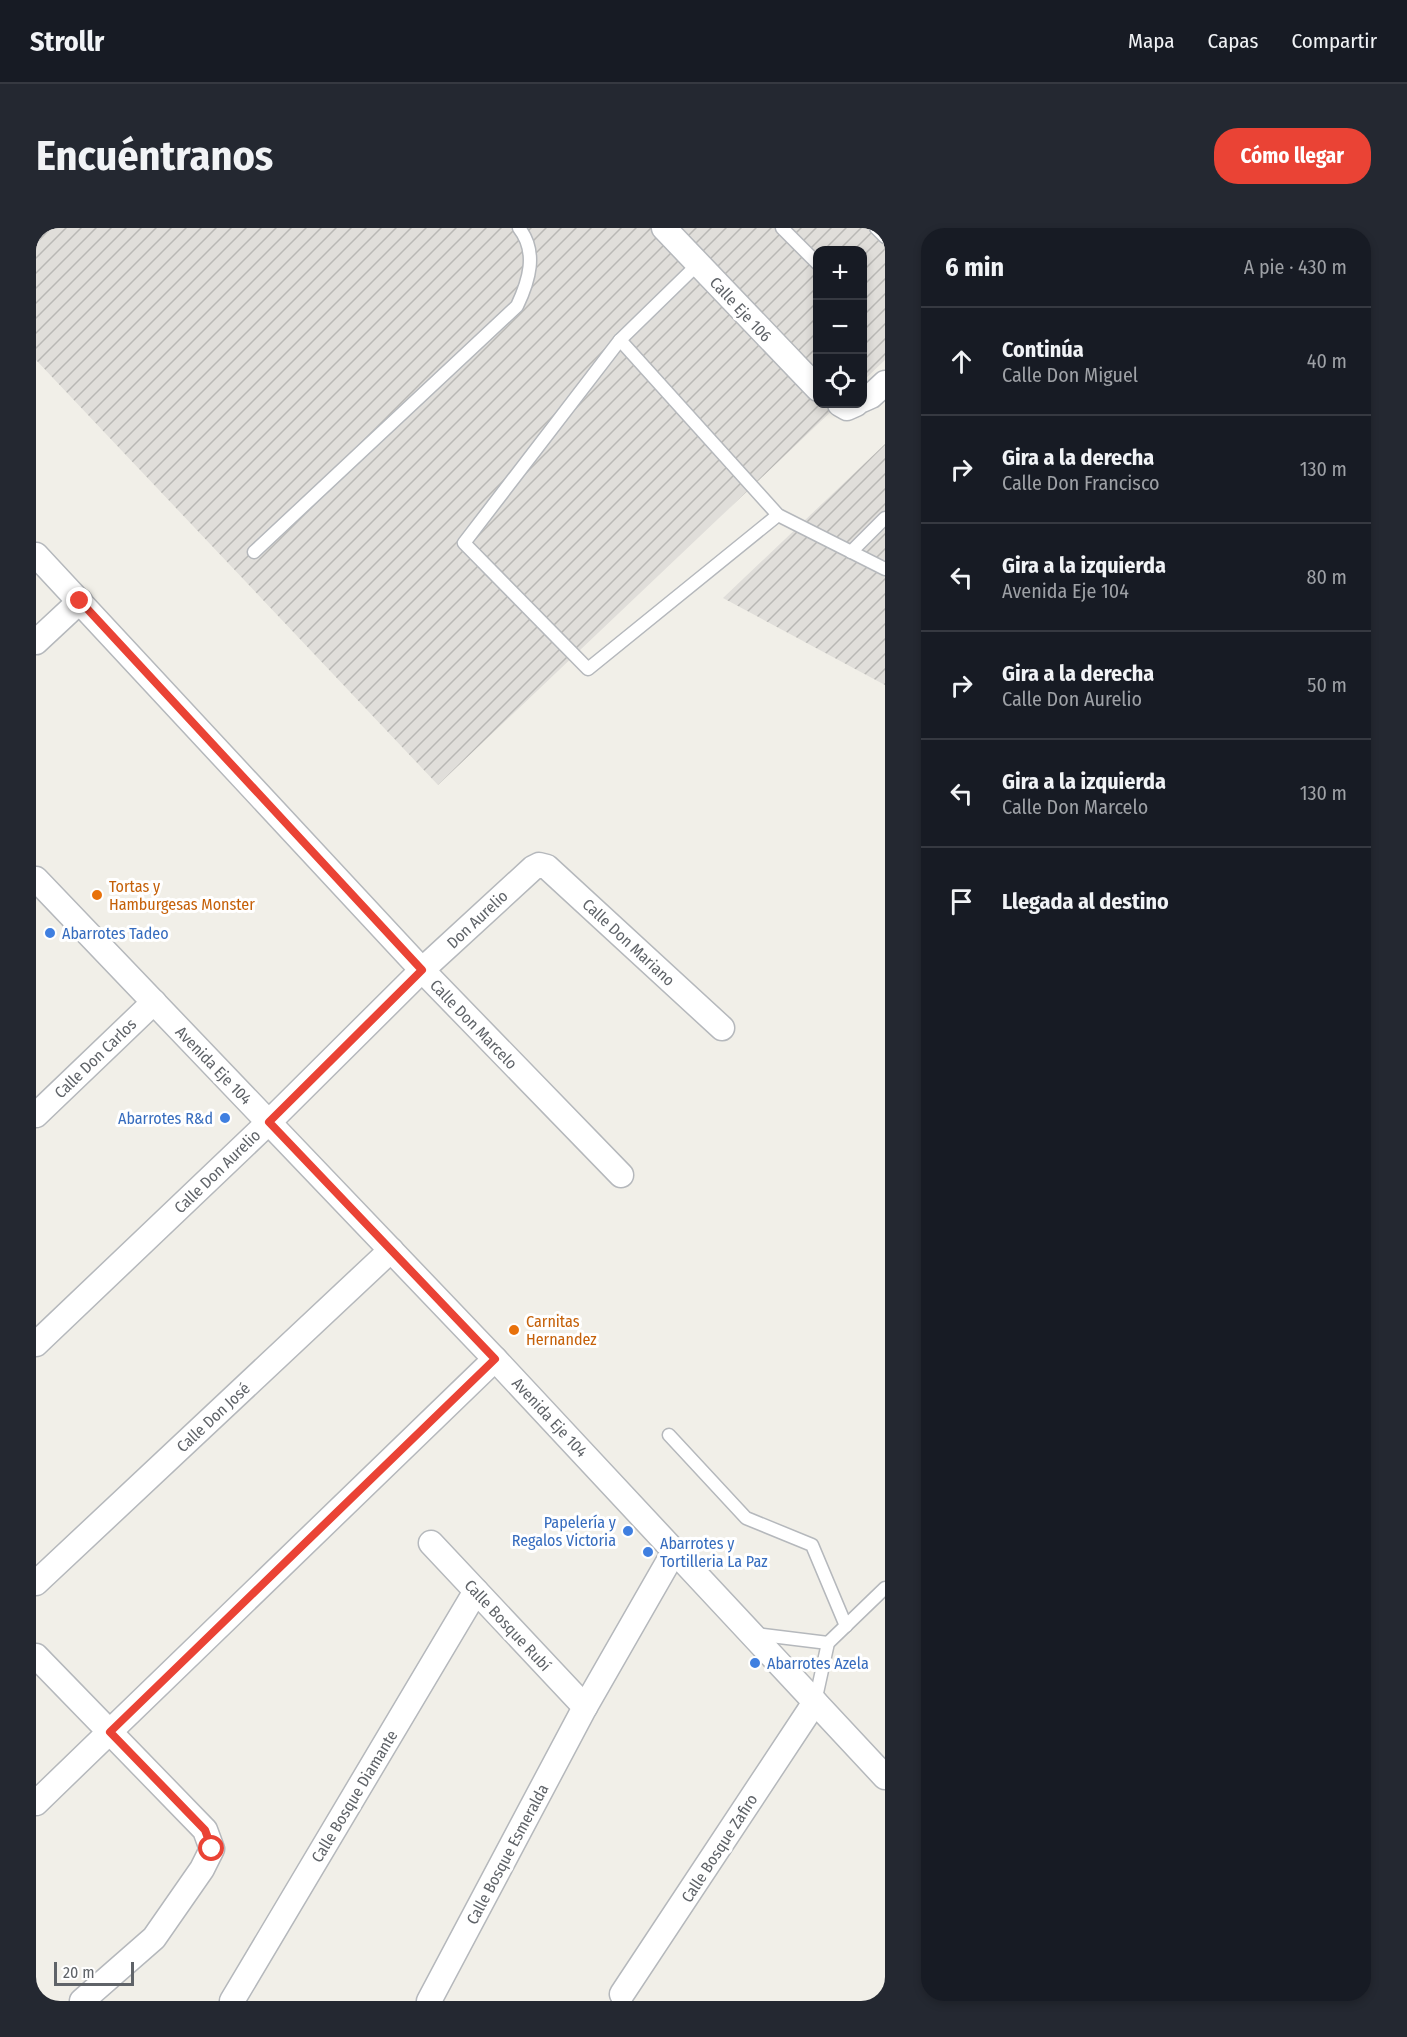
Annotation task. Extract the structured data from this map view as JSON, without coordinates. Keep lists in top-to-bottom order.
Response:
{
  "streets": {
    "street": [
      "Calle Eje 106",
      "Don Aurelio",
      "Calle Don Mariano",
      "Calle Don Marcelo",
      "Calle Don Carlos",
      "Avenida Eje 104",
      "Calle Don Aurelio",
      "Calle Don José",
      "Calle Bosque Rubí",
      "Calle Bosque Diamante",
      "Calle Bosque Zafiro",
      "Calle Bosque Esmeralda"
    ]
  },
  "crossings": [
    ["Don Aurelio", "Calle Don Mariano"],
    ["Don Aurelio", "Calle Don Marcelo"],
    ["Don Aurelio", "Calle Don Aurelio"],
    ["Calle Don Marcelo", "Calle Don Aurelio"],
    ["Calle Don Carlos", "Avenida Eje 104"],
    ["Avenida Eje 104", "Calle Don Aurelio"],
    ["Avenida Eje 104", "Calle Don José"],
    ["Avenida Eje 104", "Calle Bosque Zafiro"],
    ["Avenida Eje 104", "Calle Bosque Esmeralda"],
    ["Calle Bosque Rubí", "Calle Bosque Diamante"],
    ["Calle Bosque Rubí", "Calle Bosque Esmeralda"]
  ],
  "places": [
    "Tortas y Hamburgesas Monster",
    "Abarrotes Tadeo",
    "Abarrotes R&d",
    "Carnitas Hernandez",
    "Papelería y Regalos Victoria",
    "Abarrotes y Tortilleria La Paz",
    "Abarrotes Azela"
  ],
  "scale_bar": "20 m",
  "page": {
    "header": "Strollr",
    "nav": ["Mapa", "Capas", "Compartir"],
    "buttons": "Cómo llegar",
    "title": "Encuéntranos",
    "heading": ["6 min", "A pie · 430 m"],
    "map_buttons": ["+", "−"],
    "list": [
      ["Continúa", "Calle Don Miguel", "40 m"],
      ["Gira a la derecha", "Calle Don Francisco", "130 m"],
      ["Gira a la izquierda", "Avenida Eje 104", "80 m"],
      ["Gira a la derecha", "Calle Don Aurelio", "50 m"],
      ["Gira a la izquierda", "Calle Don Marcelo", "130 m"],
      "Llegada al destino"
    ],
    "scale": "20 m"
  }
}
